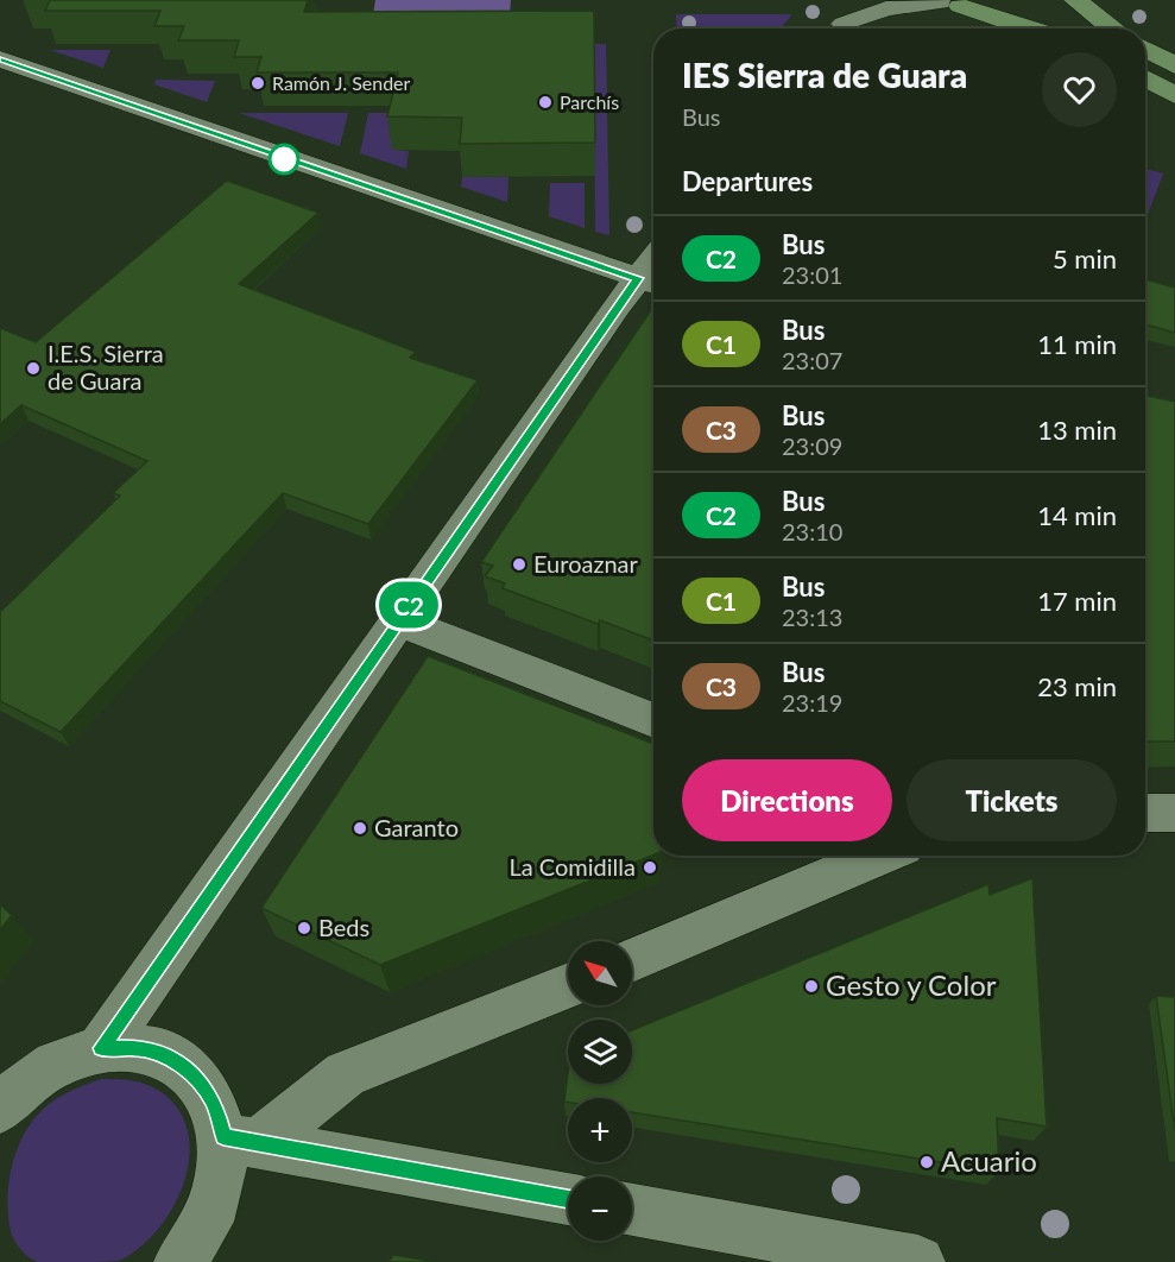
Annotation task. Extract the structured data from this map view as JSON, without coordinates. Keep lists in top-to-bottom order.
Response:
{
  "places": [
    "Ramón J. Sender",
    "Parchís",
    "I.E.S. Sierra de Guara",
    "Euroaznar",
    "Garanto",
    "La Comidilla",
    "Beds",
    "Gesto y Color",
    "Acuario"
  ],
  "lines": ["bus line C2"],
  "north": "top left",
  "page": {
    "on_map": "C2",
    "heading": [
      ["IES Sierra de Guara", "Bus"],
      "Departures"
    ],
    "list": [
      {
        "mark": "C2",
        "name": "Bus",
        "note": "23:01",
        "value": "5 min"
      },
      {
        "mark": "C1",
        "name": "Bus",
        "note": "23:07",
        "value": "11 min"
      },
      {
        "mark": "C3",
        "name": "Bus",
        "note": "23:09",
        "value": "13 min"
      },
      {
        "mark": "C2",
        "name": "Bus",
        "note": "23:10",
        "value": "14 min"
      },
      {
        "mark": "C1",
        "name": "Bus",
        "note": "23:13",
        "value": "17 min"
      },
      {
        "mark": "C3",
        "name": "Bus",
        "note": "23:19",
        "value": "23 min"
      }
    ],
    "buttons": ["Directions", "Tickets"],
    "map_buttons": ["+", "−"]
  }
}
